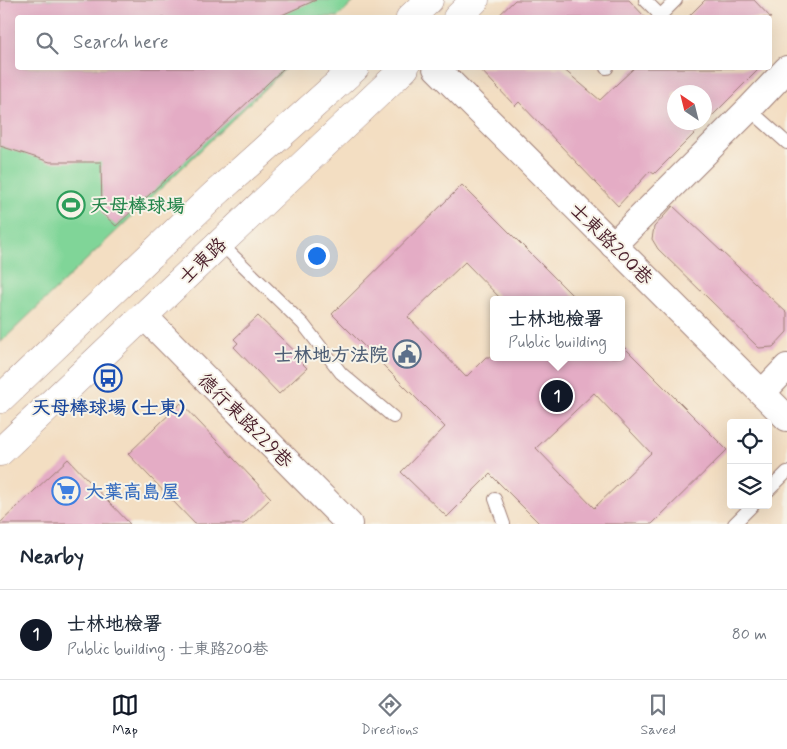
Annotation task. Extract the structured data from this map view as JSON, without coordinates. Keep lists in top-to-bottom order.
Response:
{
  "streets": {
    "street": ["士東路200巷", "士東路", "德行東路229巷"]
  },
  "crossings": [
    ["士東路", "德行東路229巷"]
  ],
  "places": {
    "sports": ["天母棒球場"],
    "public building": ["士林地方法院"],
    "bus stop": ["天母棒球場 (士東)"],
    "supermarket": ["大葉高島屋"]
  },
  "north": "top left",
  "page": {
    "search": "Search here",
    "popup": ["士林地檢署", "Public building"],
    "pins": "1",
    "heading": "Nearby",
    "list": [
      {
        "mark": "1",
        "name": "士林地檢署",
        "note": "Public building · 士東路200巷",
        "value": "80 m"
      }
    ],
    "nav": ["Map", "Directions", "Saved"]
  }
}
